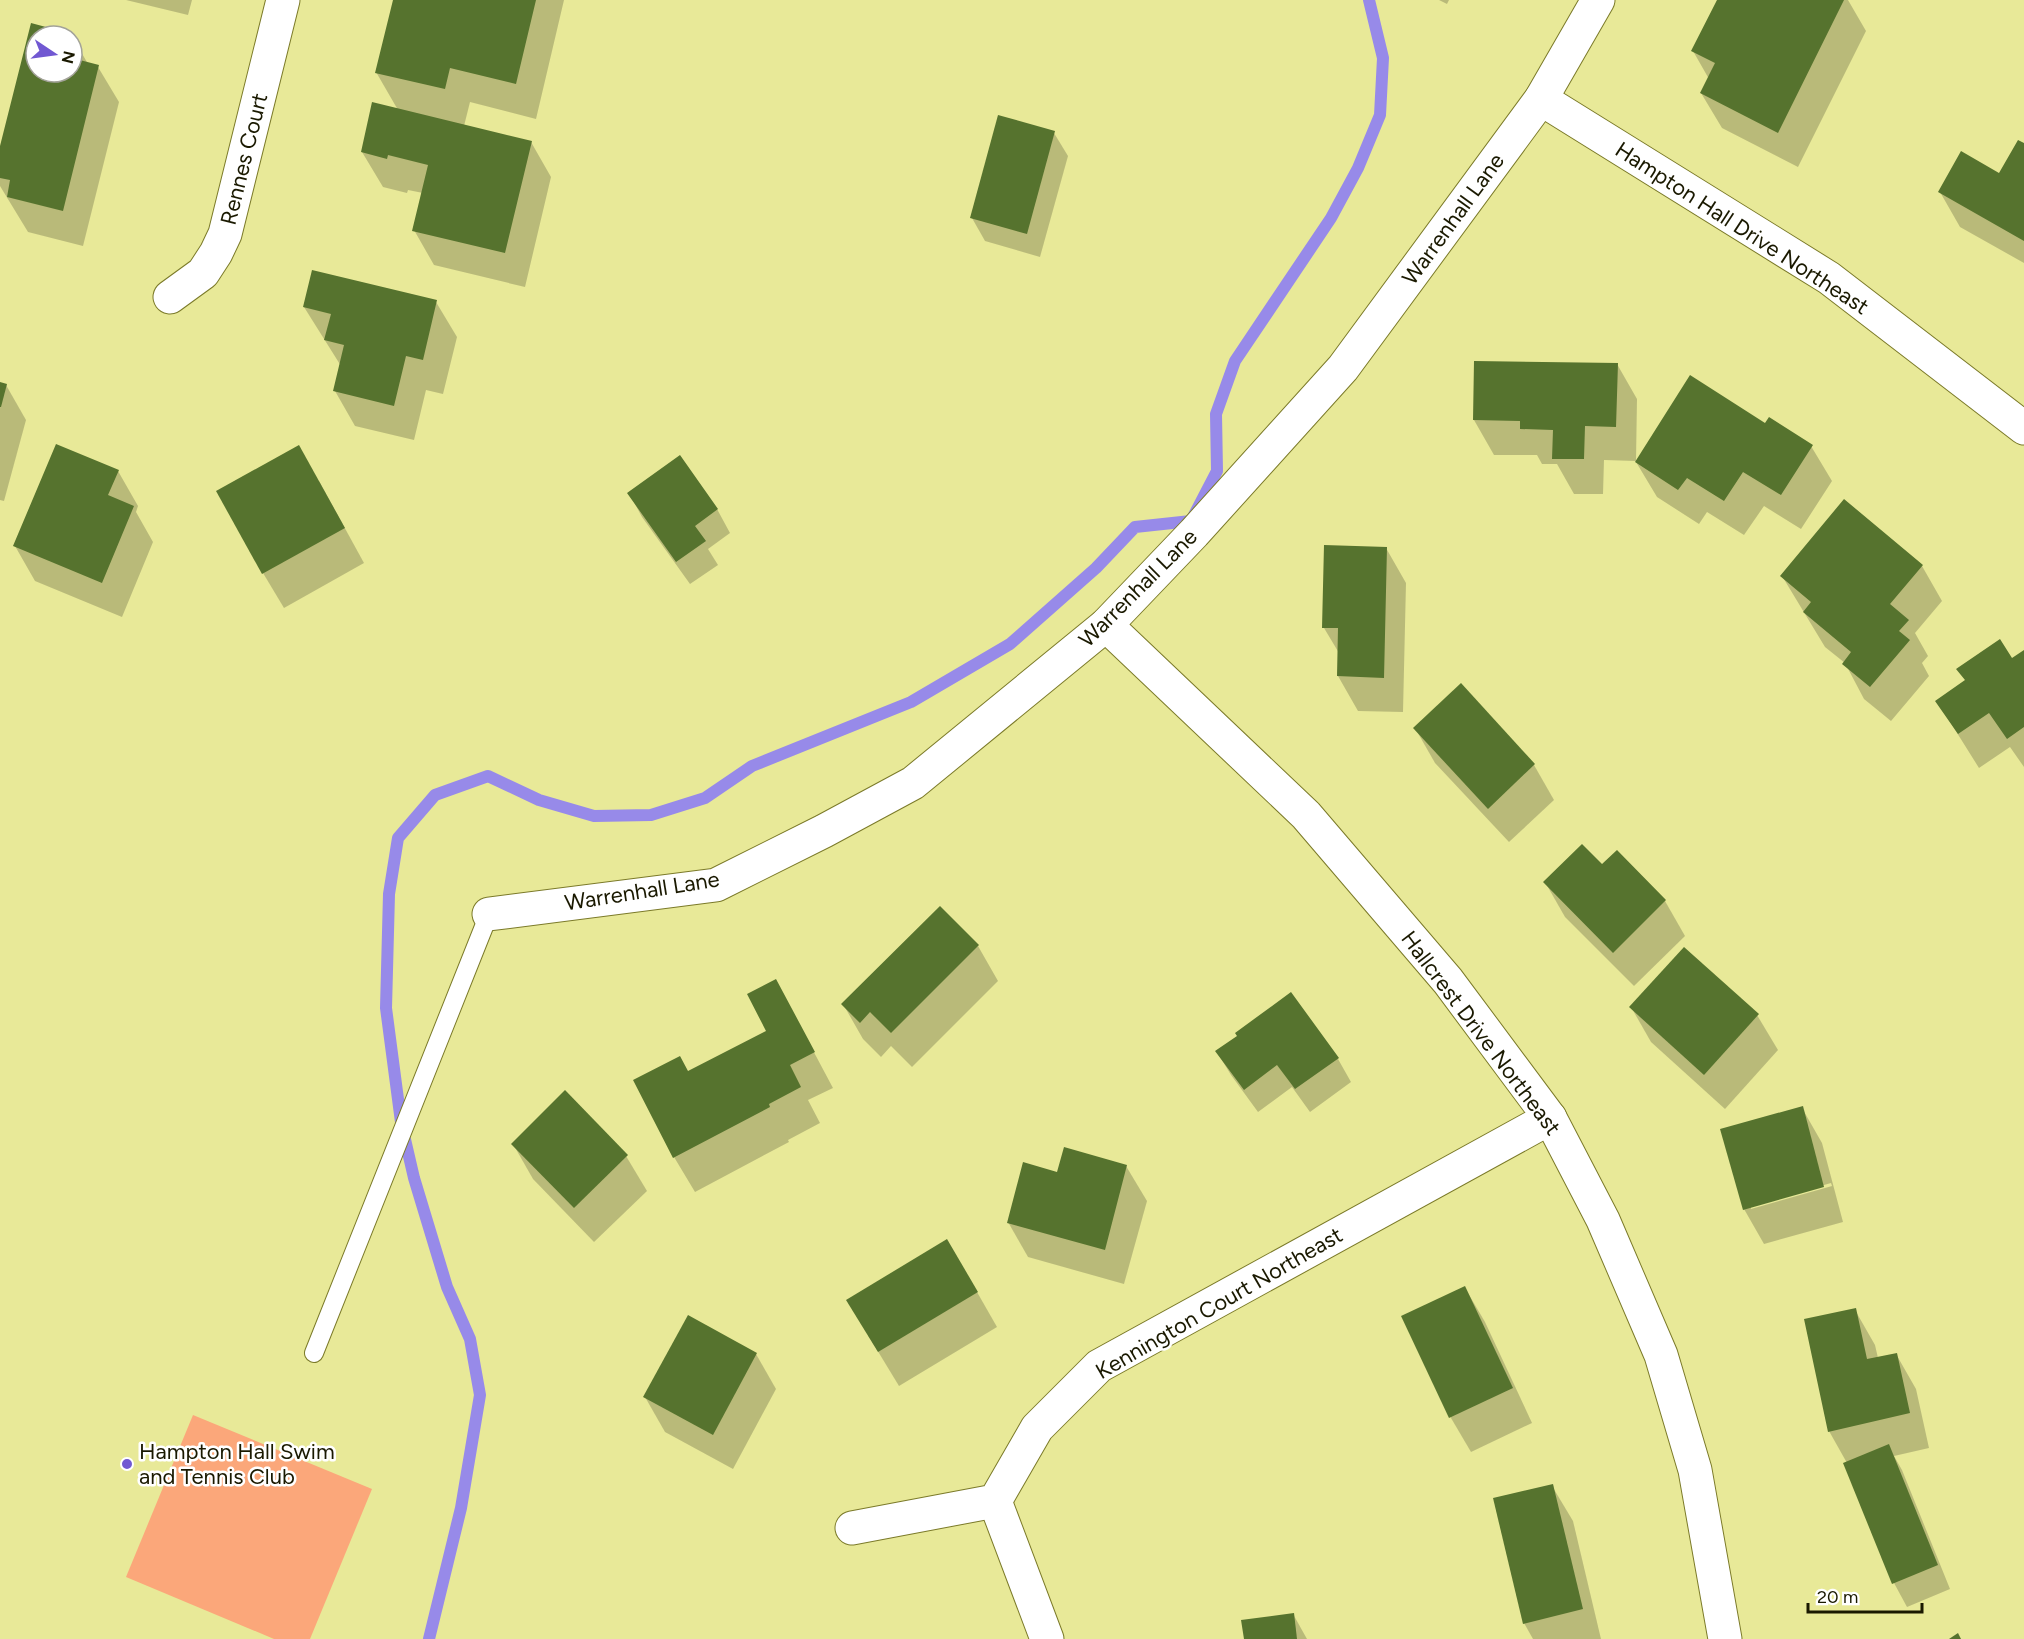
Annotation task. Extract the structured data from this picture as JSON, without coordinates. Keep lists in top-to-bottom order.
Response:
{
  "streets": {
    "street": [
      "Rennes Court",
      "Warrenhall Lane",
      "Hampton Hall Drive Northeast",
      "Hallcrest Drive Northeast",
      "Kennington Court Northeast"
    ]
  },
  "crossings": [
    ["Warrenhall Lane", "Hampton Hall Drive Northeast"],
    ["Warrenhall Lane", "Hallcrest Drive Northeast"],
    ["Hallcrest Drive Northeast", "Kennington Court Northeast"]
  ],
  "places": ["Hampton Hall Swim and Tennis Club"],
  "scale_bar": "20 m",
  "north": "right"
}
